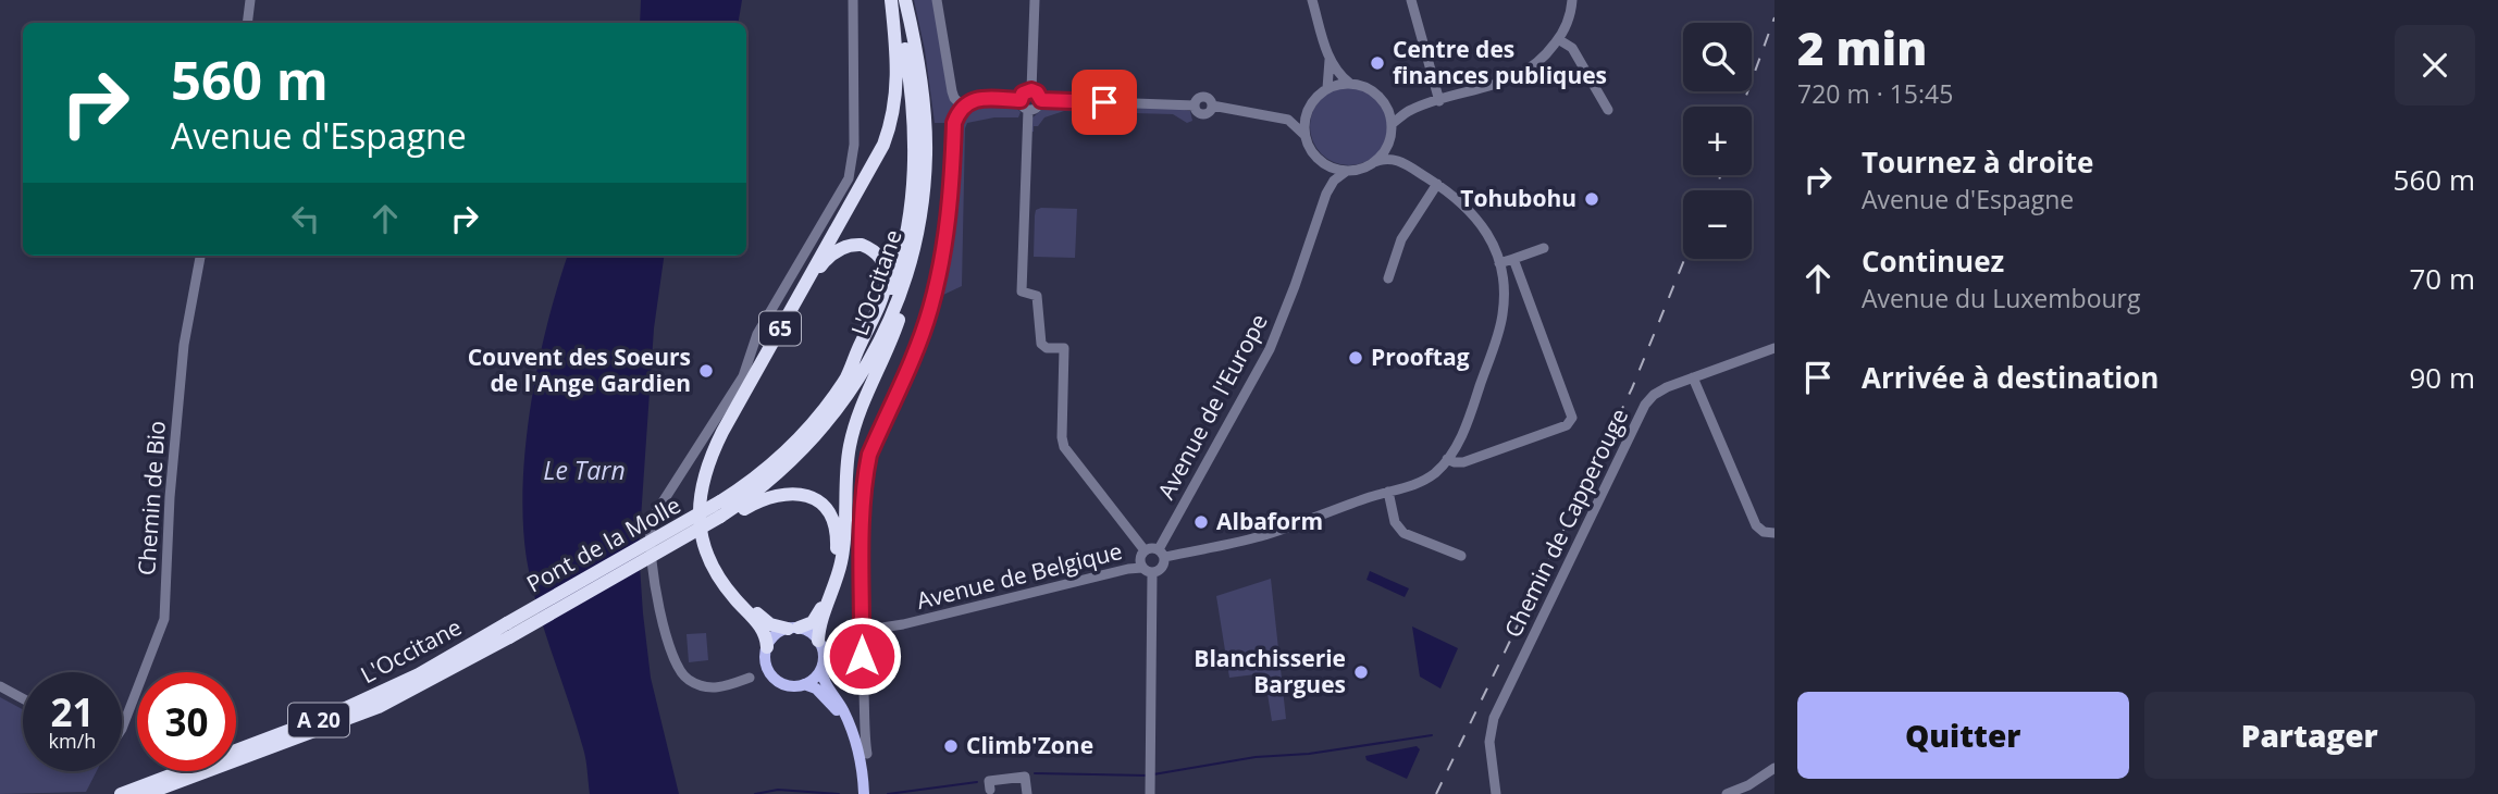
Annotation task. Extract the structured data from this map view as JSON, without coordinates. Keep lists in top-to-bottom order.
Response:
{
  "streets": {
    "highway": [
      "L'Occitane",
      "65",
      "Pont de la Molle",
      "A 20"
    ],
    "street": [
      "Avenue de l'Europe",
      "Chemin de Bio",
      "Chemin de Capperouge",
      "Avenue de Belgique"
    ]
  },
  "crossings": [
    ["L'Occitane", "65"],
    ["L'Occitane", "Pont de la Molle"],
    ["Avenue de l'Europe", "Avenue de Belgique"]
  ],
  "water": ["Le Tarn"],
  "places": [
    "Centre des finances publiques",
    "Tohubohu",
    "Prooftag",
    "Couvent des Soeurs de l'Ange Gardien",
    "Albaform",
    "Blanchisserie Bargues",
    "Climb'Zone"
  ],
  "page": {
    "heading": ["2 min", "720 m · 15:45"],
    "map_buttons": ["+", "−"],
    "turn": ["560 m", "Avenue d'Espagne"],
    "list": [
      {
        "name": "Tournez à droite",
        "note": "Avenue d'Espagne",
        "value": "560 m"
      },
      {
        "name": "Continuez",
        "note": "Avenue du Luxembourg",
        "value": "70 m"
      },
      {
        "name": "Arrivée à destination",
        "value": "90 m"
      }
    ],
    "speed": "21 km/h",
    "limit": "30",
    "buttons": ["Quitter", "Partager"]
  }
}
